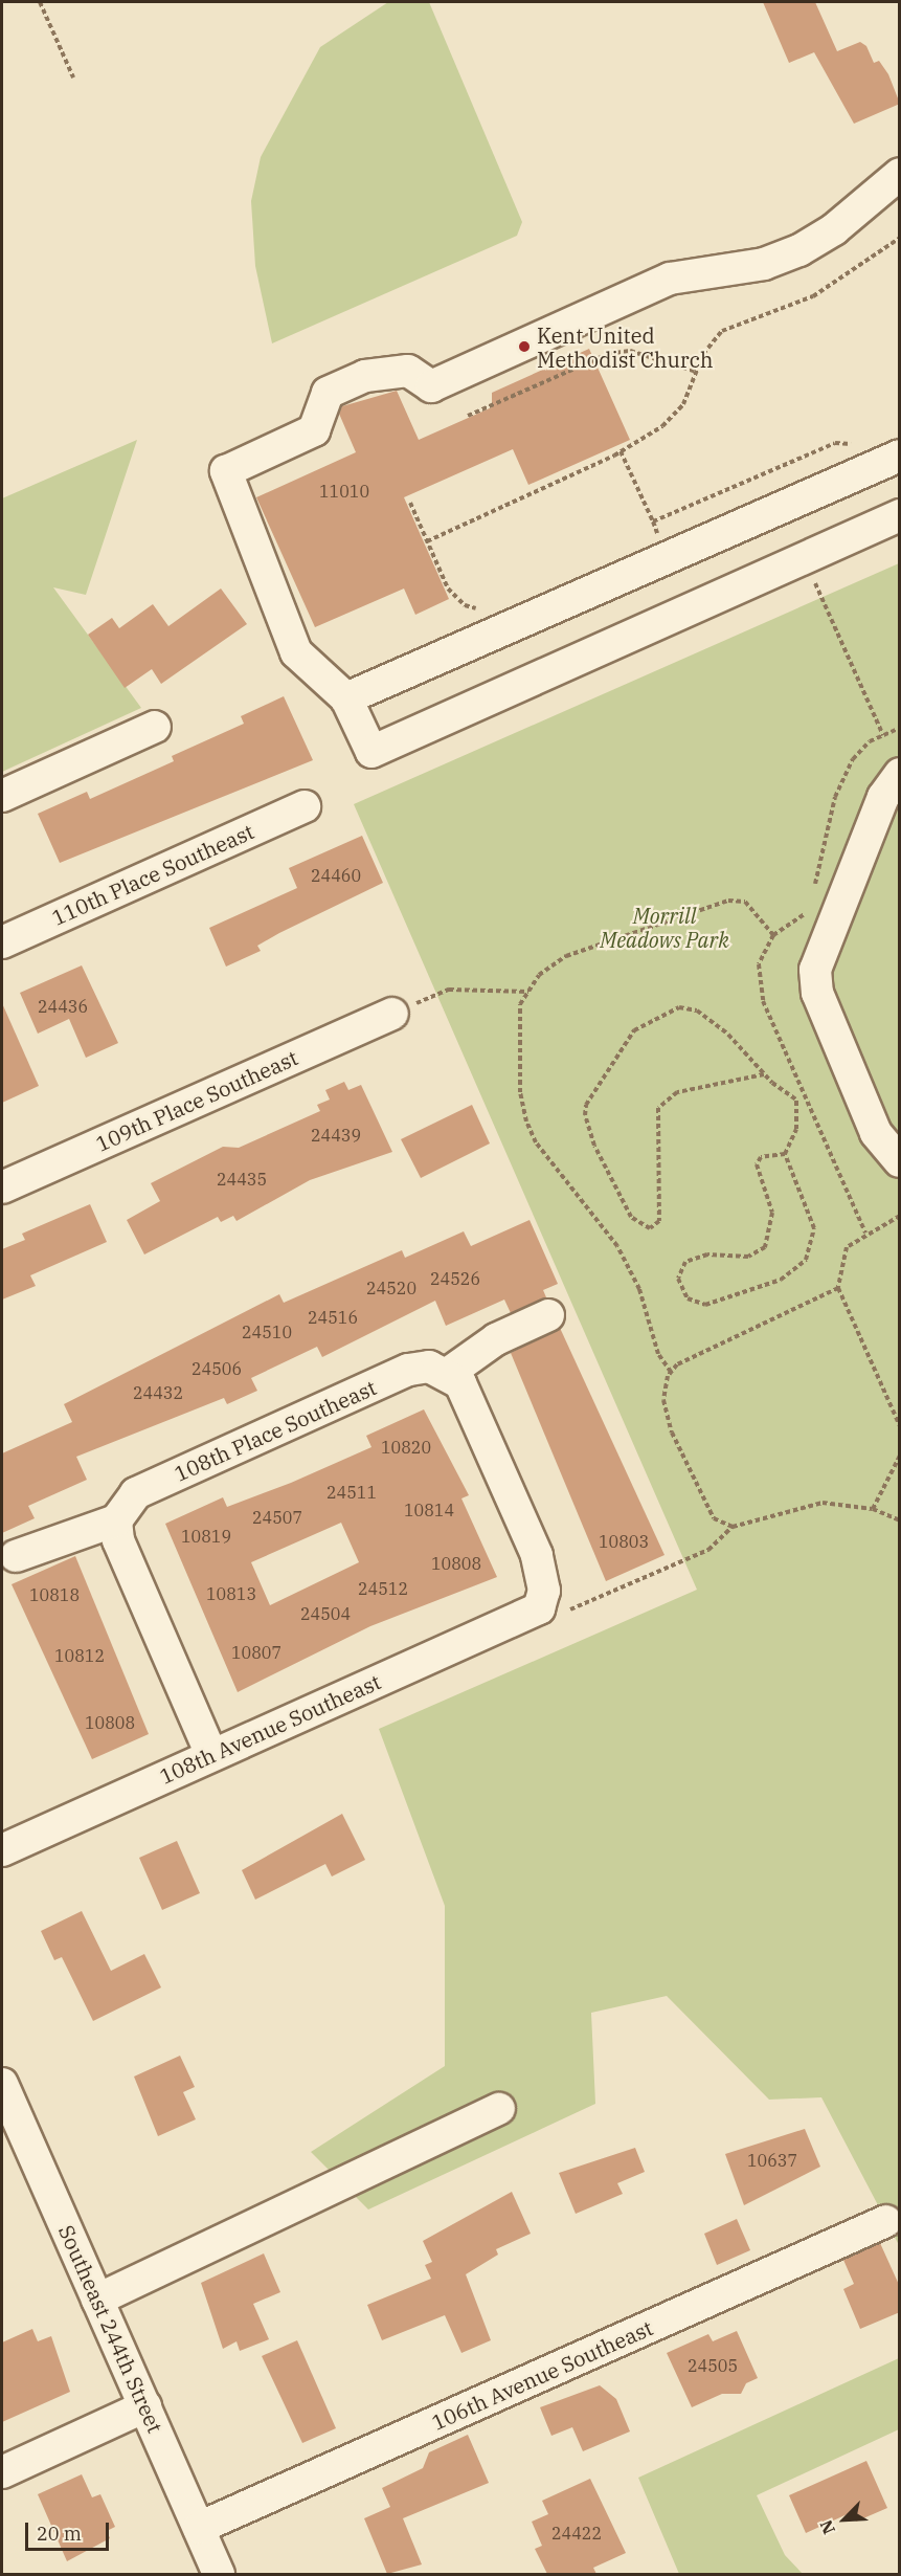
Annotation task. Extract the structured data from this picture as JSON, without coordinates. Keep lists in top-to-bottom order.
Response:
{
  "streets": {
    "street": [
      "110th Place Southeast",
      "109th Place Southeast",
      "108th Place Southeast",
      "108th Avenue Southeast",
      "Southeast 244th Street",
      "106th Avenue Southeast"
    ]
  },
  "crossings": [
    ["Southeast 244th Street", "106th Avenue Southeast"]
  ],
  "parks": ["Morrill Meadows Park"],
  "places": ["Kent United Methodist Church"],
  "house_numbers": [
    "11010",
    "24460",
    "24436",
    "24439",
    "24435",
    "24526",
    "24520",
    "24516",
    "24510",
    "24506",
    "24432",
    "10820",
    "24511",
    "10814",
    "24507",
    "10819",
    "10803",
    "10808",
    "24512",
    "10813",
    "10818",
    "24504",
    "10807",
    "10812",
    "10808",
    "10637",
    "24505",
    "24422"
  ],
  "scale_bar": "20 m",
  "north": "bottom left"
}
